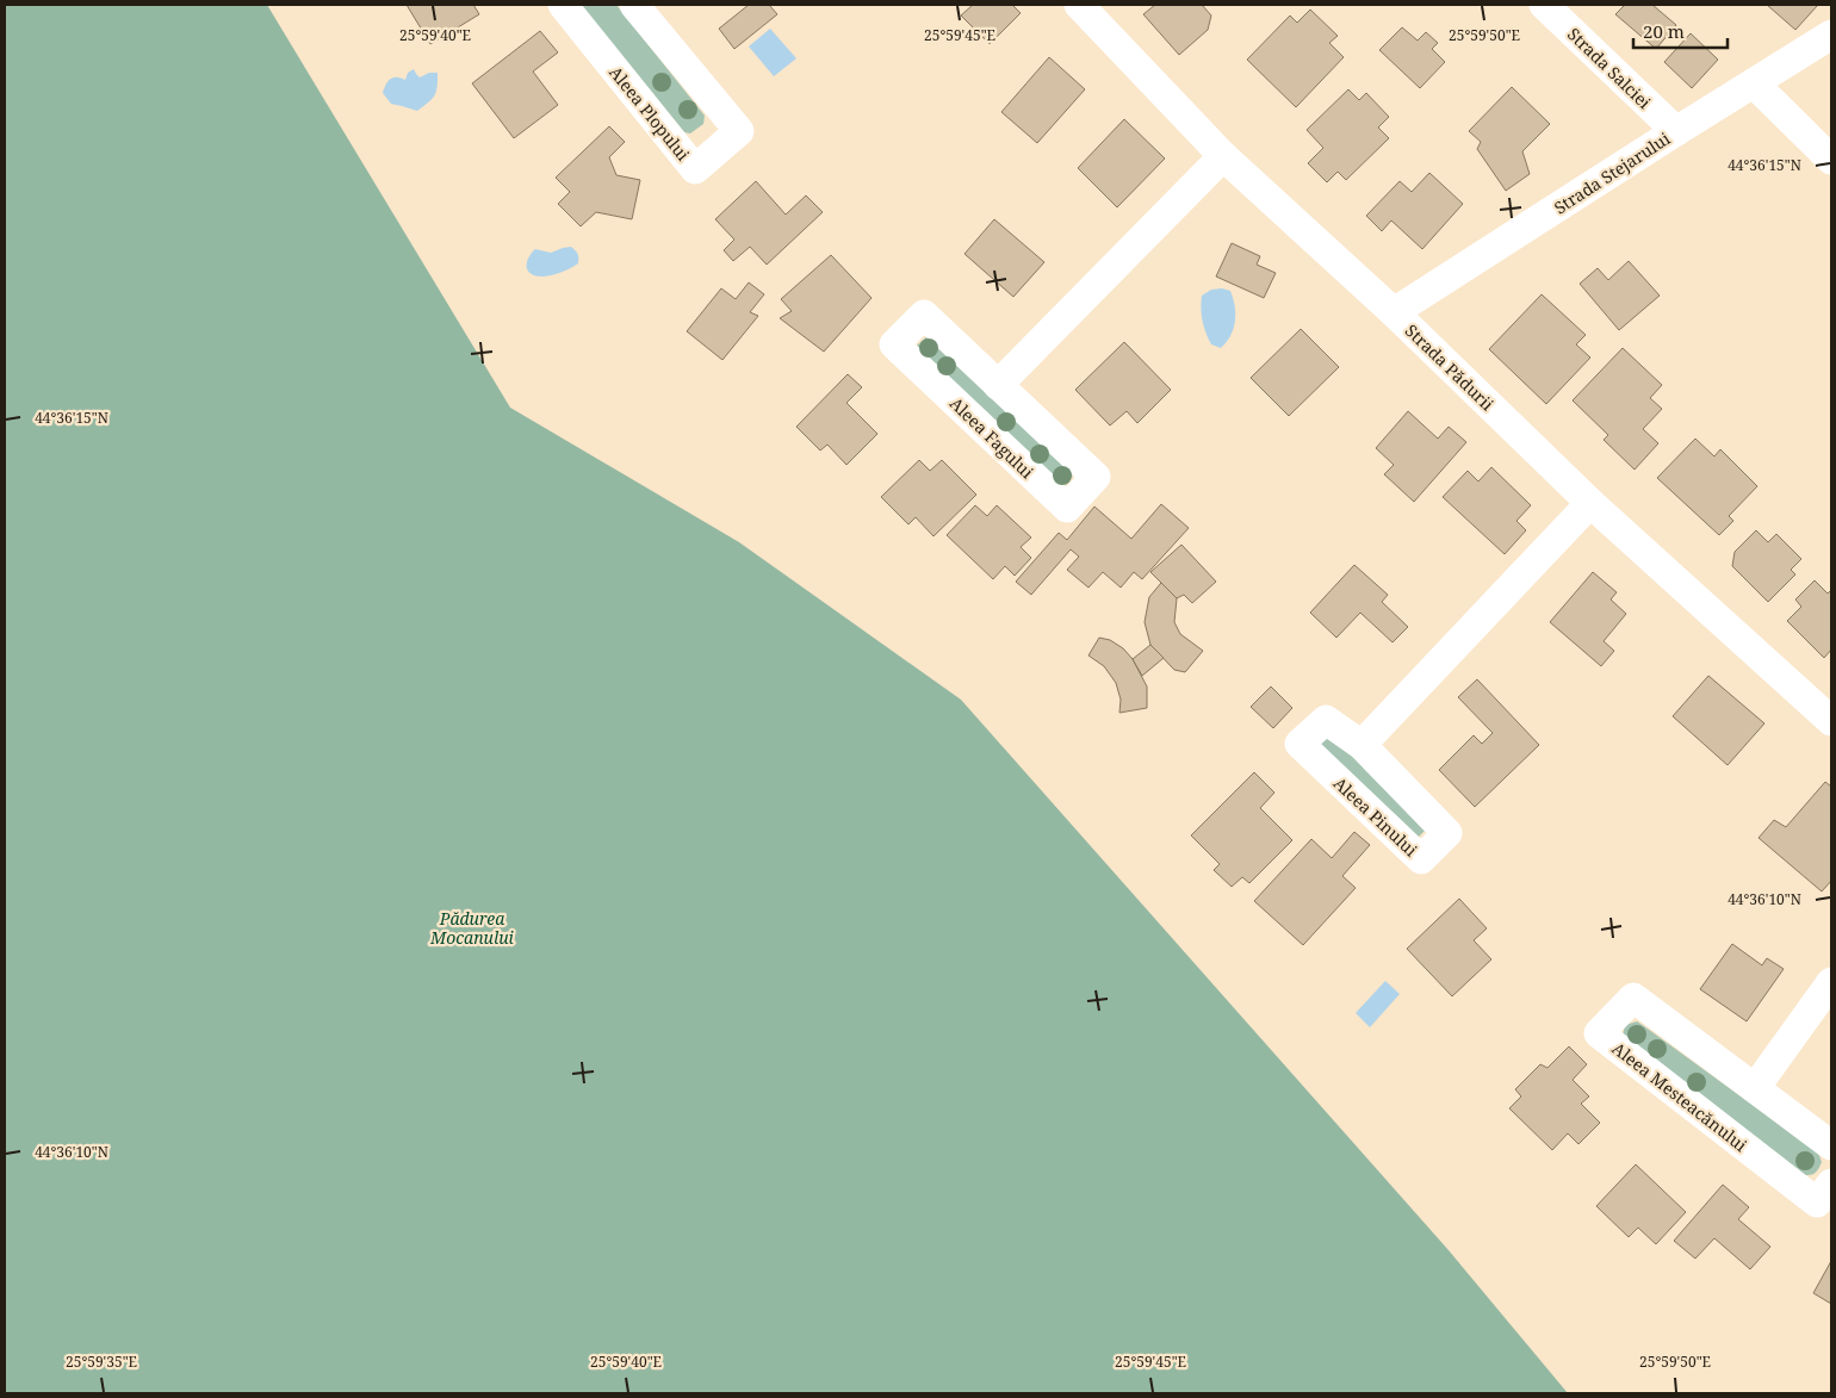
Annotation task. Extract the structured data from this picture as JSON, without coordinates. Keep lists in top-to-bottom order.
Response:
{
  "streets": {
    "street": [
      "Strada Salciei",
      "Aleea Plopului",
      "Strada Stejarului",
      "Strada Pădurii",
      "Aleea Fagului",
      "Aleea Pinului",
      "Aleea Mesteacănului"
    ]
  },
  "crossings": [
    ["Strada Salciei", "Strada Stejarului"],
    ["Strada Stejarului", "Strada Pădurii"]
  ],
  "parks": ["Pădurea Mocanului"],
  "scale_bar": "20 m",
  "coordinates": [
    "25°59'40\"E",
    "25°59'45\"E",
    "25°59'50\"E",
    "44°36'15\"N",
    "44°36'10\"N",
    "25°59'35\"E"
  ]
}
